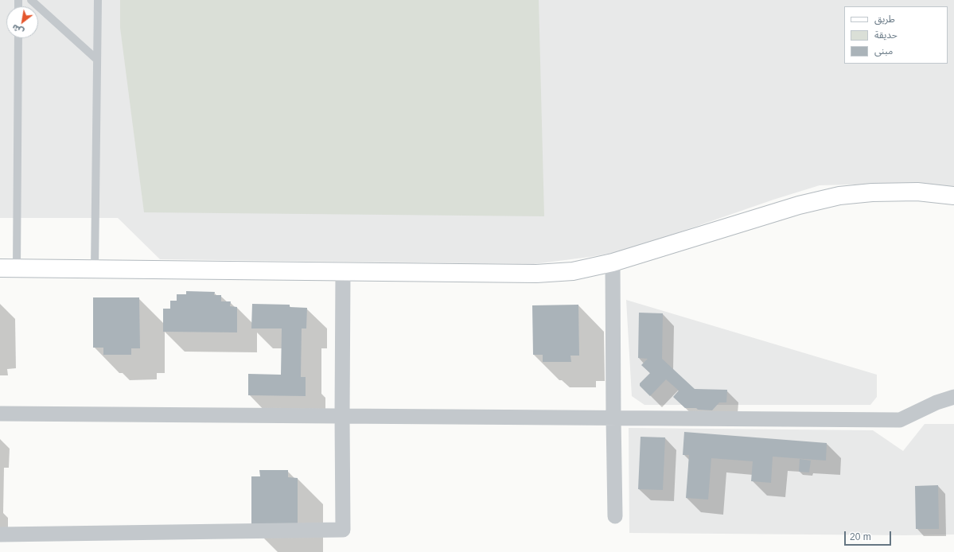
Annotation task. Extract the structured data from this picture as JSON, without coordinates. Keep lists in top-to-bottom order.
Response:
{
  "legend": ["طريق", "حديقة", "مبنى"],
  "scale_bar": "20 m",
  "north": "bottom left"
}
